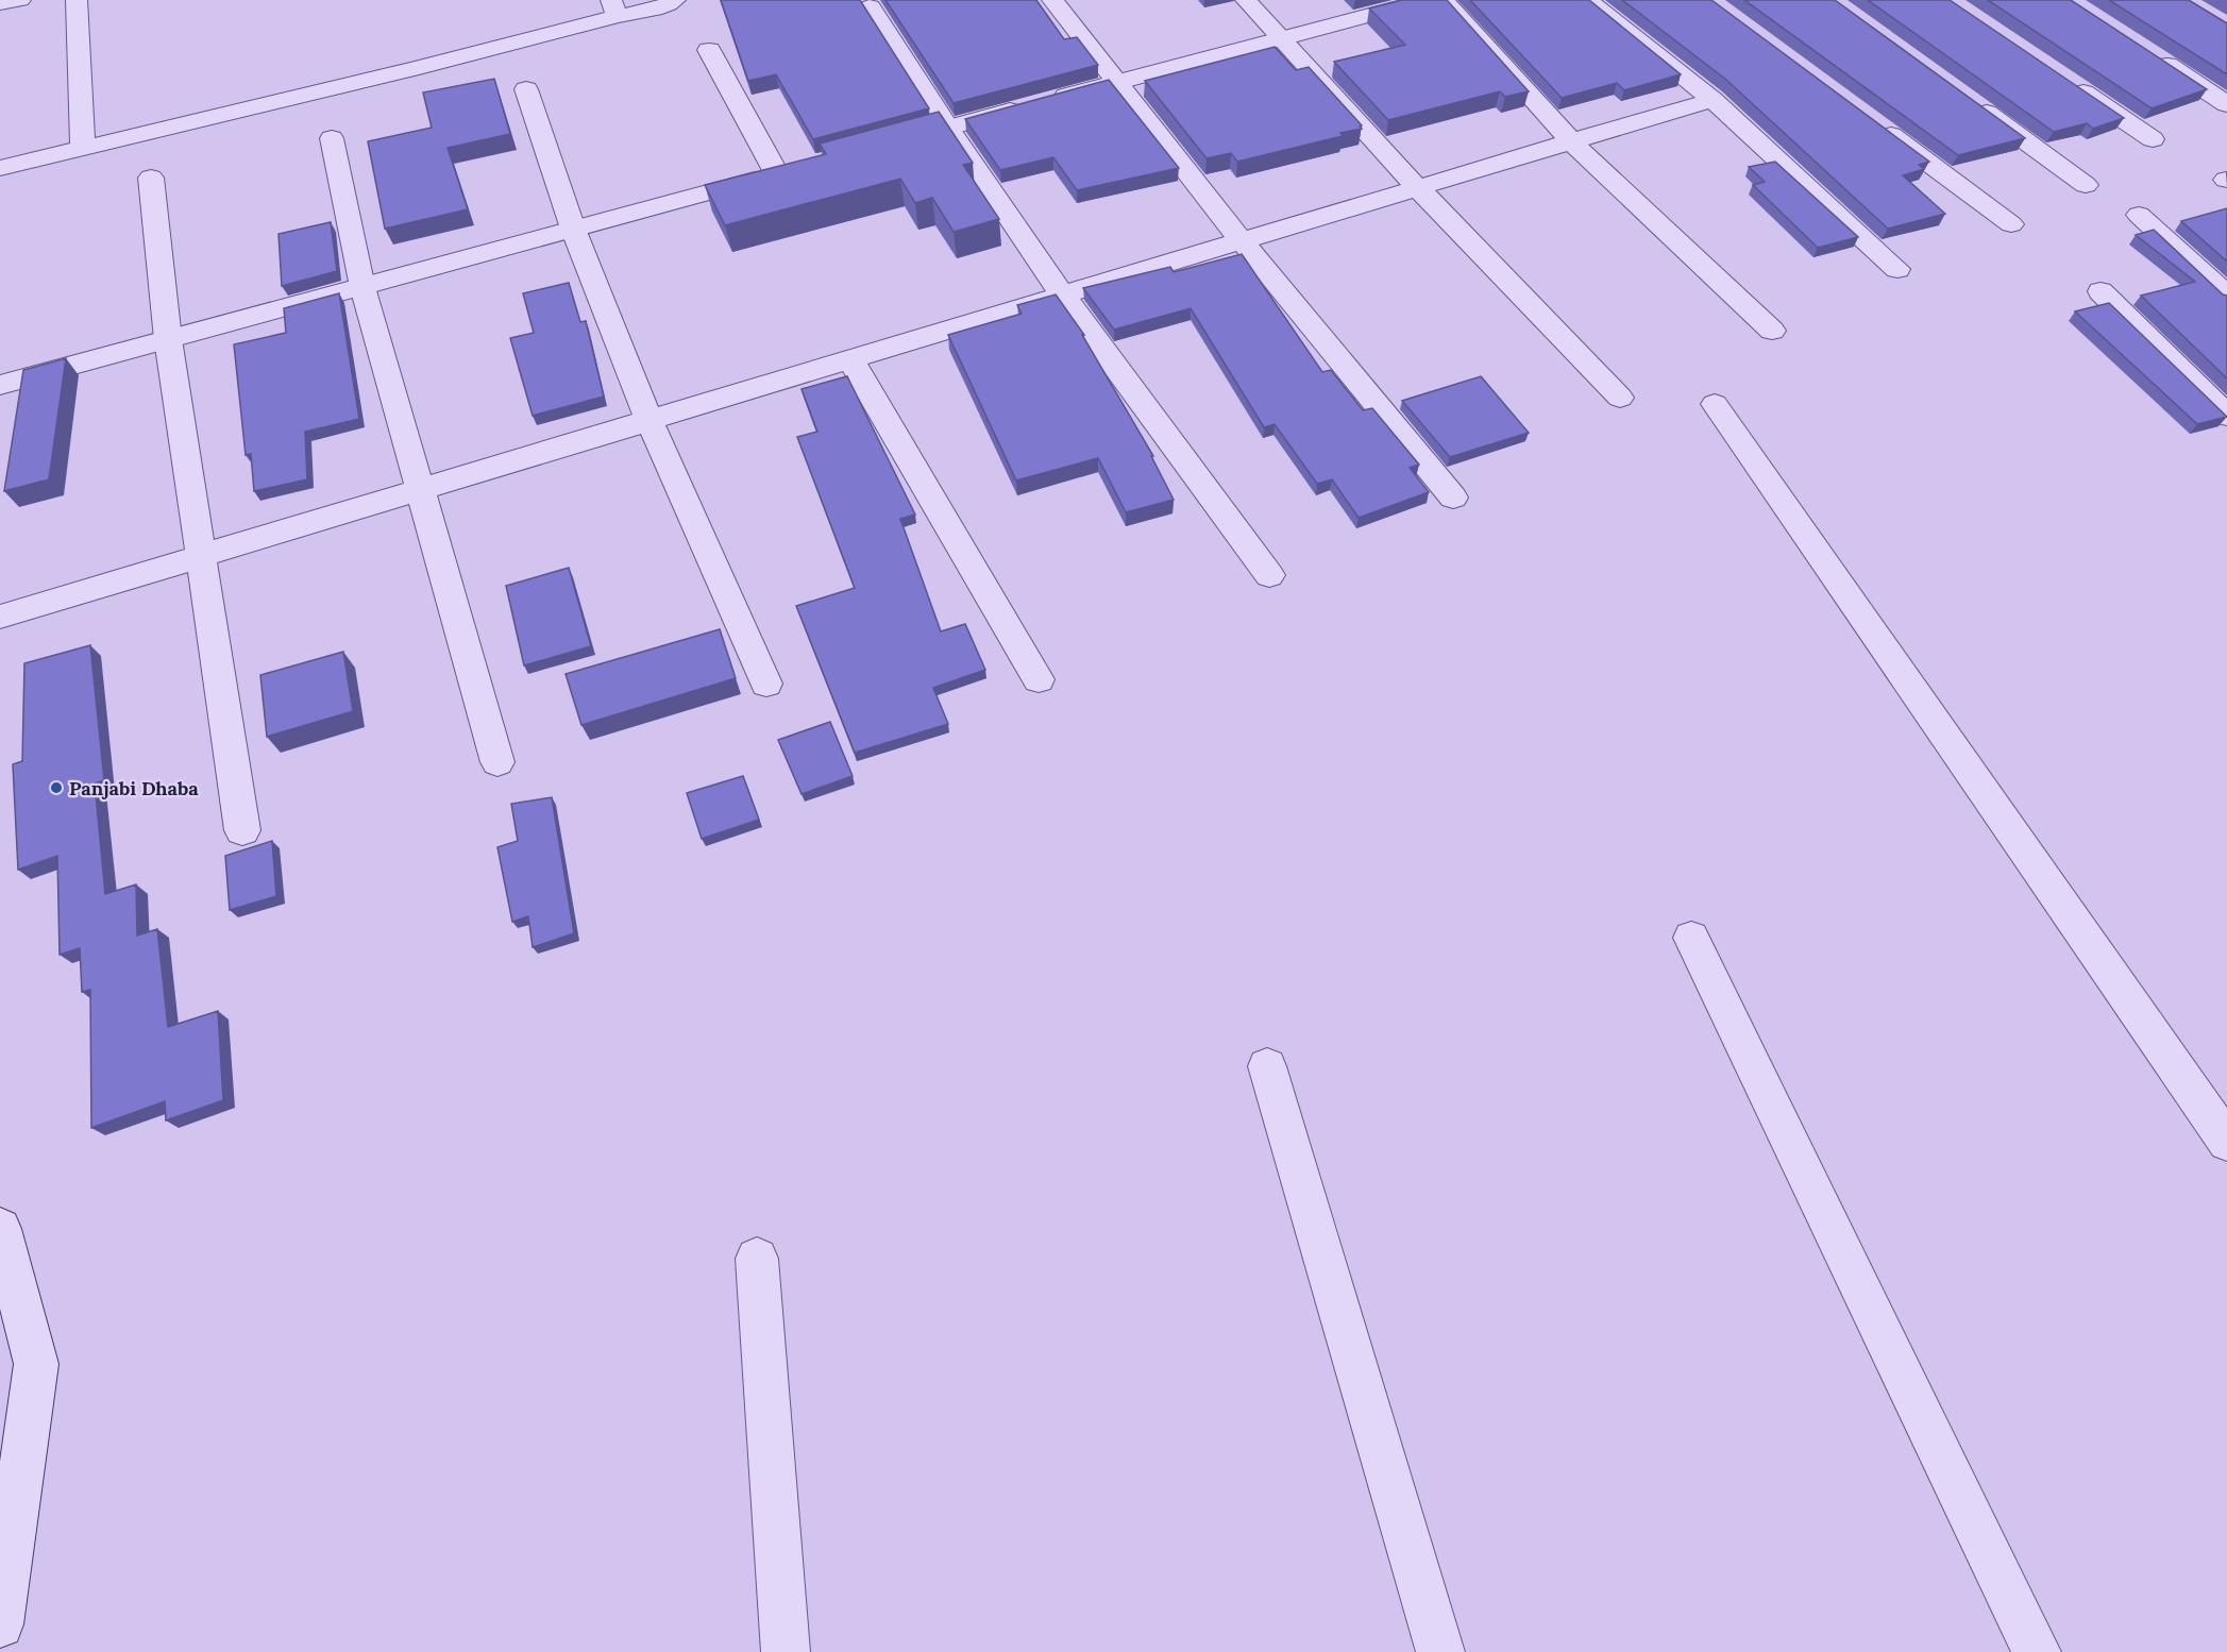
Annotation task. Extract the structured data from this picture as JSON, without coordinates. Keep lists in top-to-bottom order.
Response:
{
  "places": ["Panjabi Dhaba"]
}
